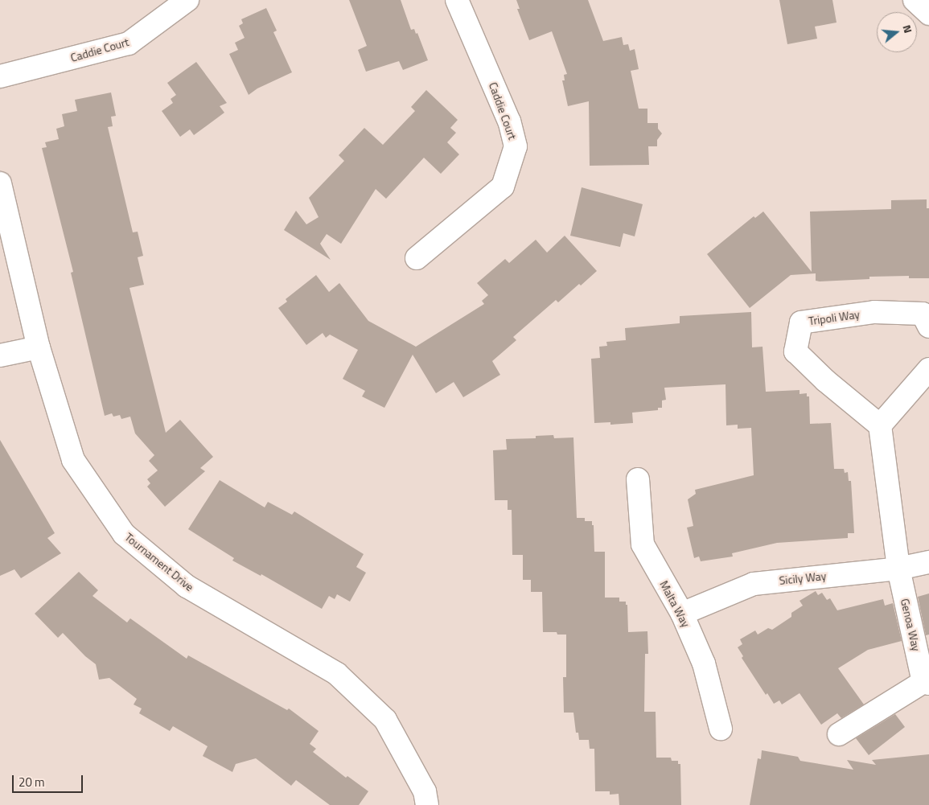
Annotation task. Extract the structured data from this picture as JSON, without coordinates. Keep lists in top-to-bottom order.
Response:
{
  "streets": {
    "street": [
      "Caddie Court",
      "Tripoli Way",
      "Tournament Drive",
      "Sicily Way",
      "Malta Way",
      "Genoa Way"
    ]
  },
  "crossings": [
    ["Sicily Way", "Malta Way"],
    ["Sicily Way", "Genoa Way"]
  ],
  "scale_bar": "20 m",
  "north": "right"
}
